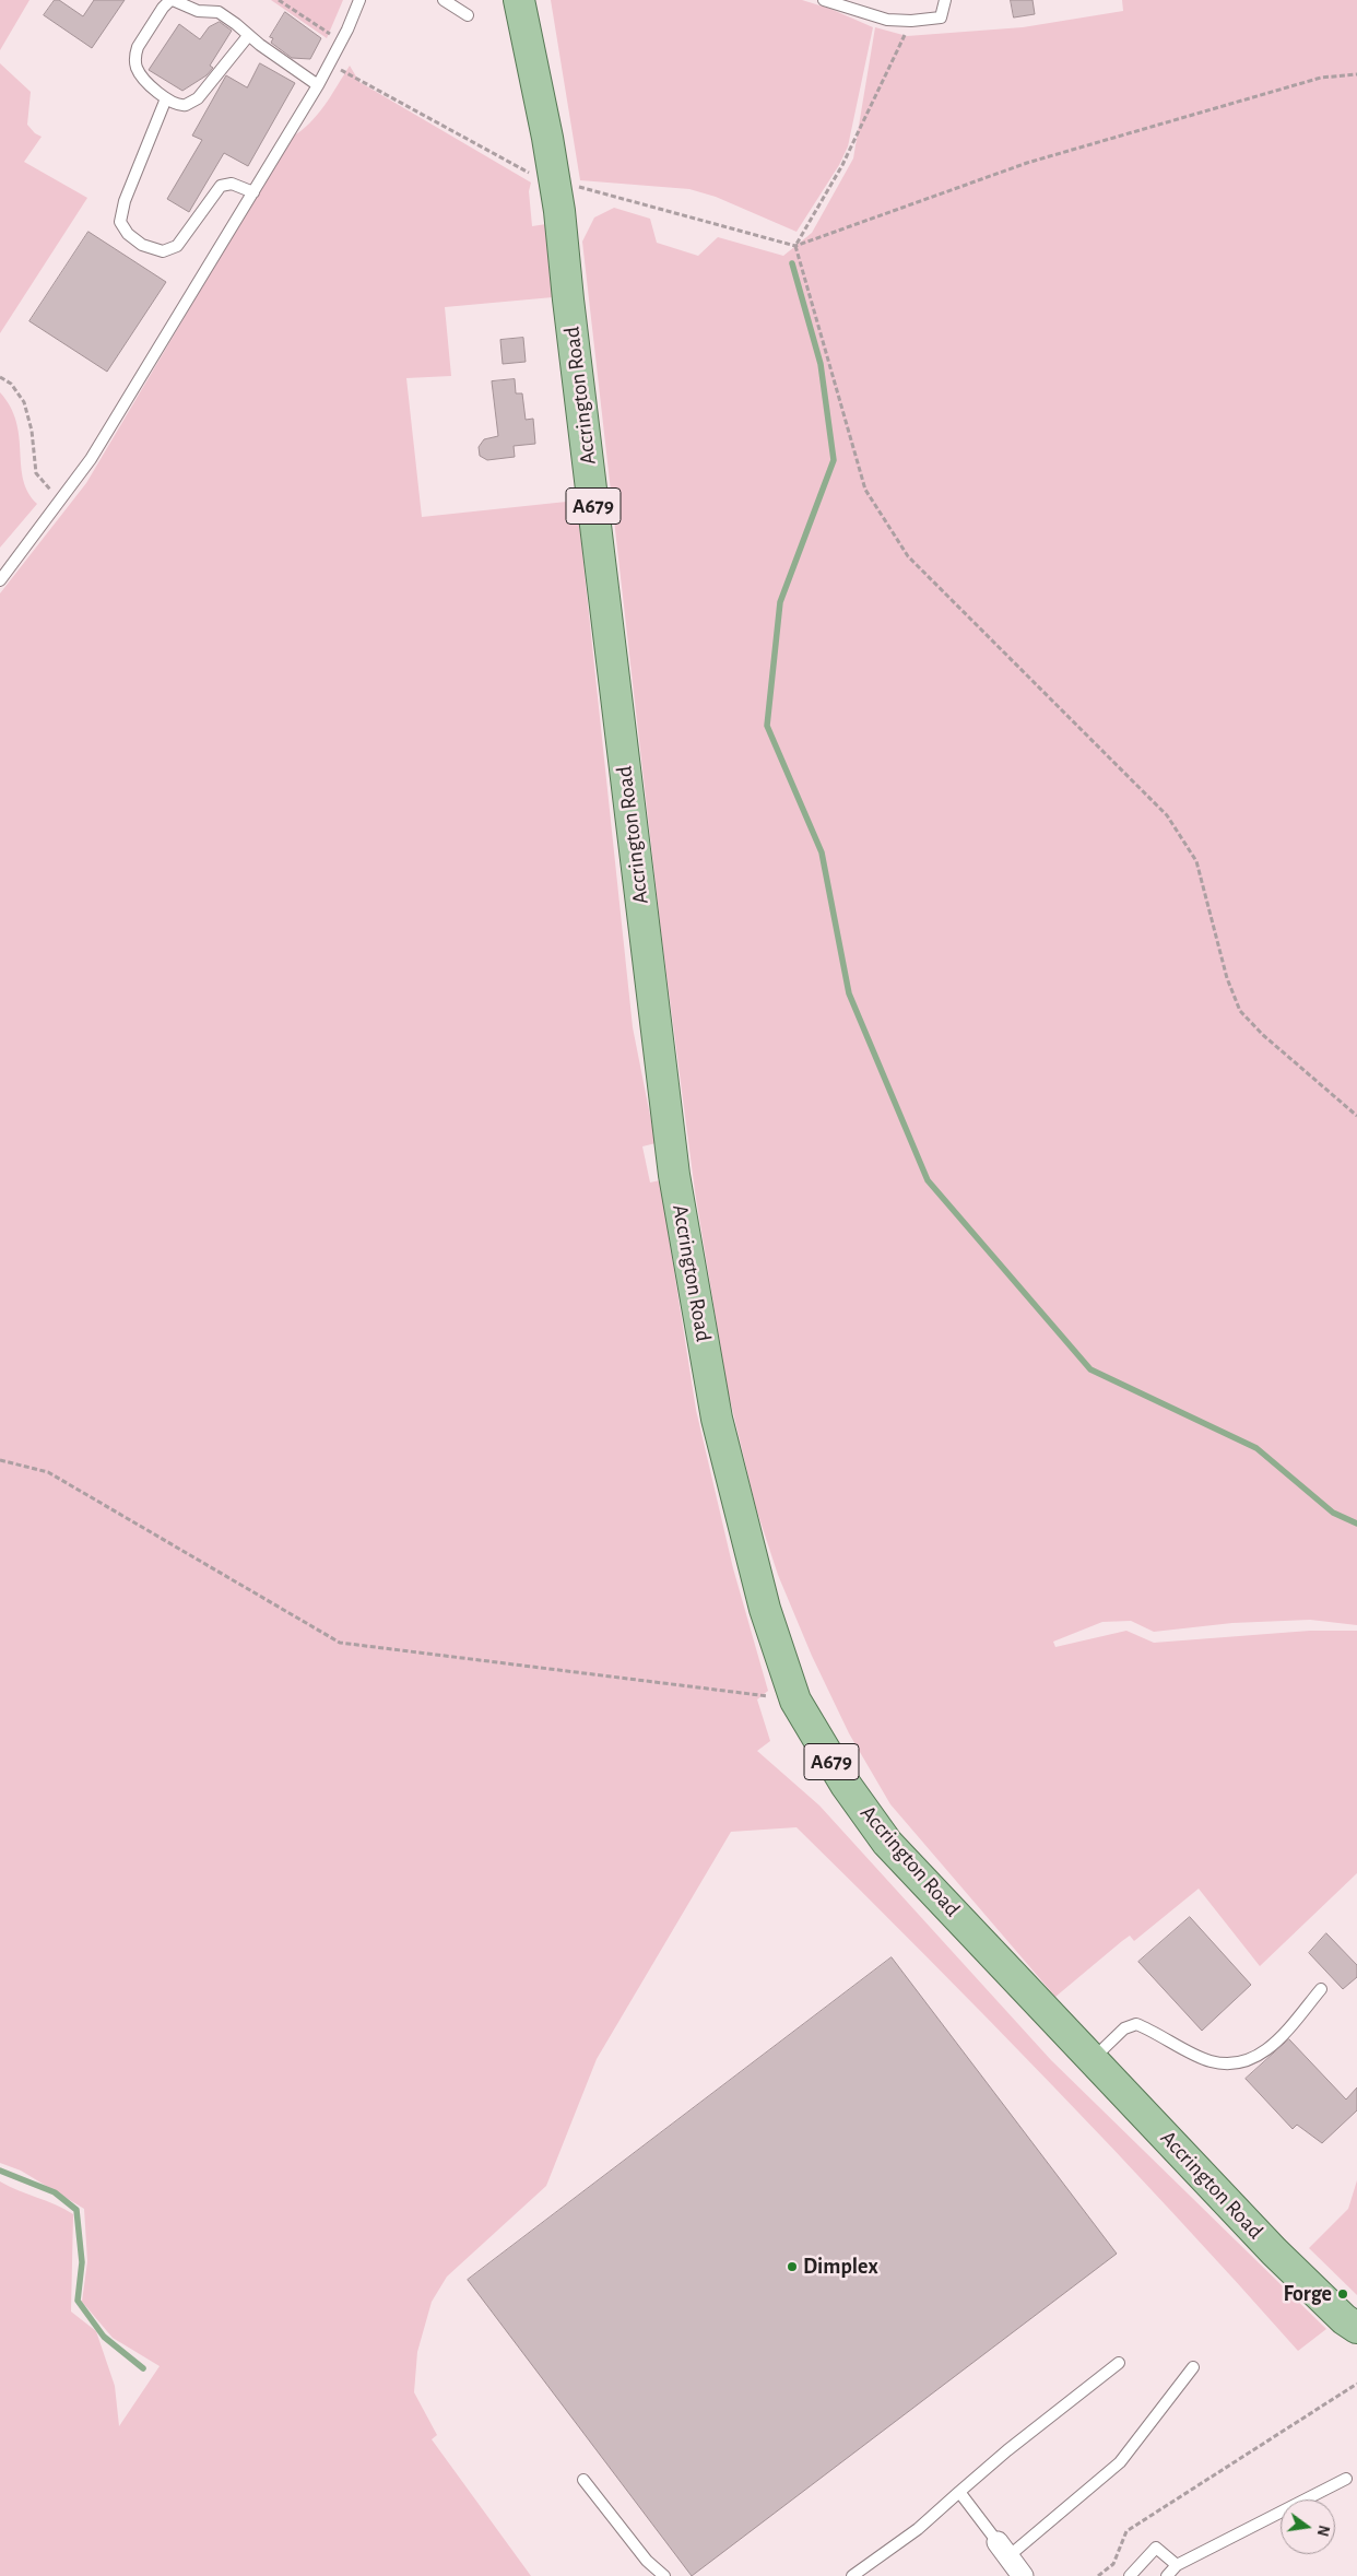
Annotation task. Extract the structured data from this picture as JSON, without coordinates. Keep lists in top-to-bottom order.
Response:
{
  "streets": {
    "main road": ["Accrington Road", "A679"]
  },
  "places": ["Dimplex", "Forge"],
  "north": "right"
}
